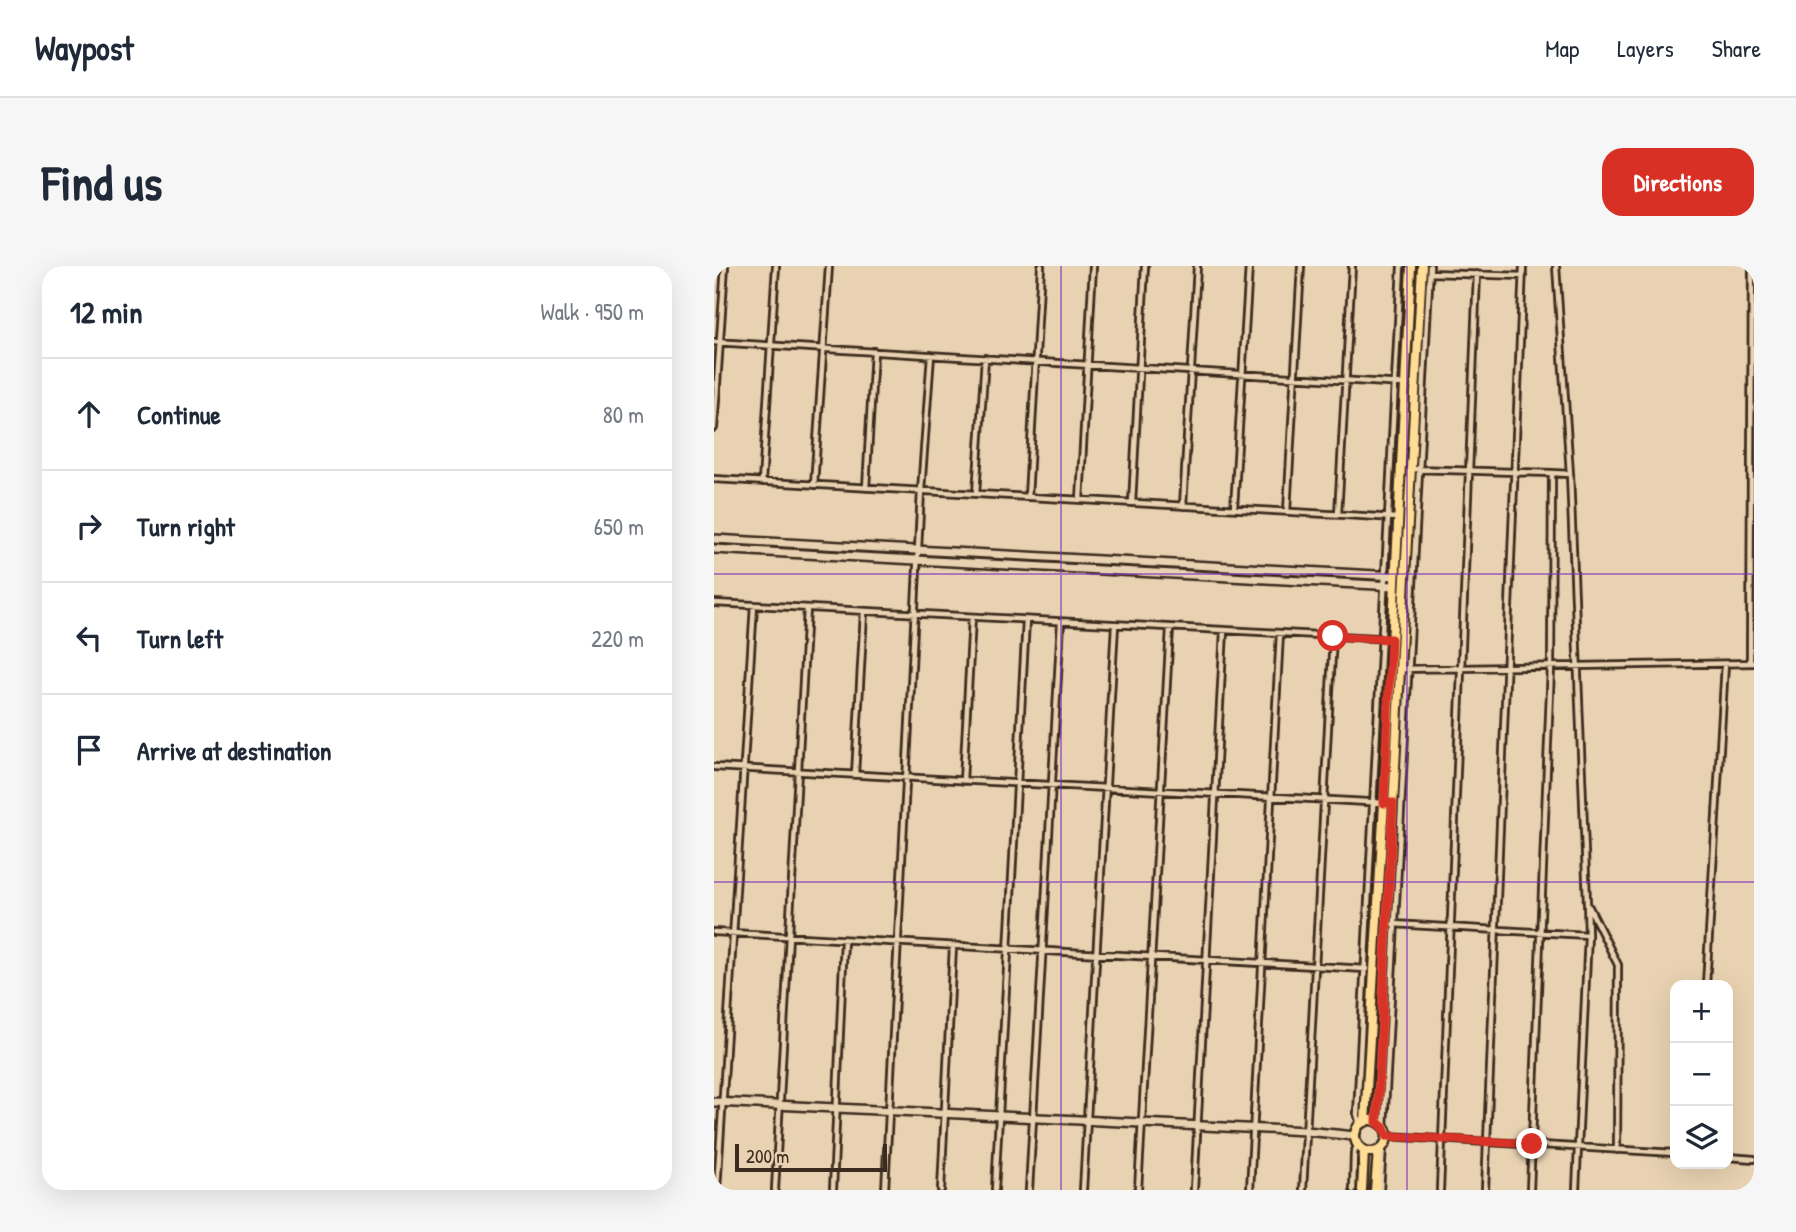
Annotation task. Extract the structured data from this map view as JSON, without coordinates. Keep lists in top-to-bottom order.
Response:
{
  "scale_bar": "200 m",
  "page": {
    "header": "Waypost",
    "nav": ["Map", "Layers", "Share"],
    "buttons": "Directions",
    "title": "Find us",
    "heading": ["12 min", "Walk · 950 m"],
    "list": [
      ["Continue", "80 m"],
      ["Turn right", "650 m"],
      ["Turn left", "220 m"],
      "Arrive at destination"
    ],
    "map_buttons": ["+", "−"],
    "scale": "200 m"
  }
}
